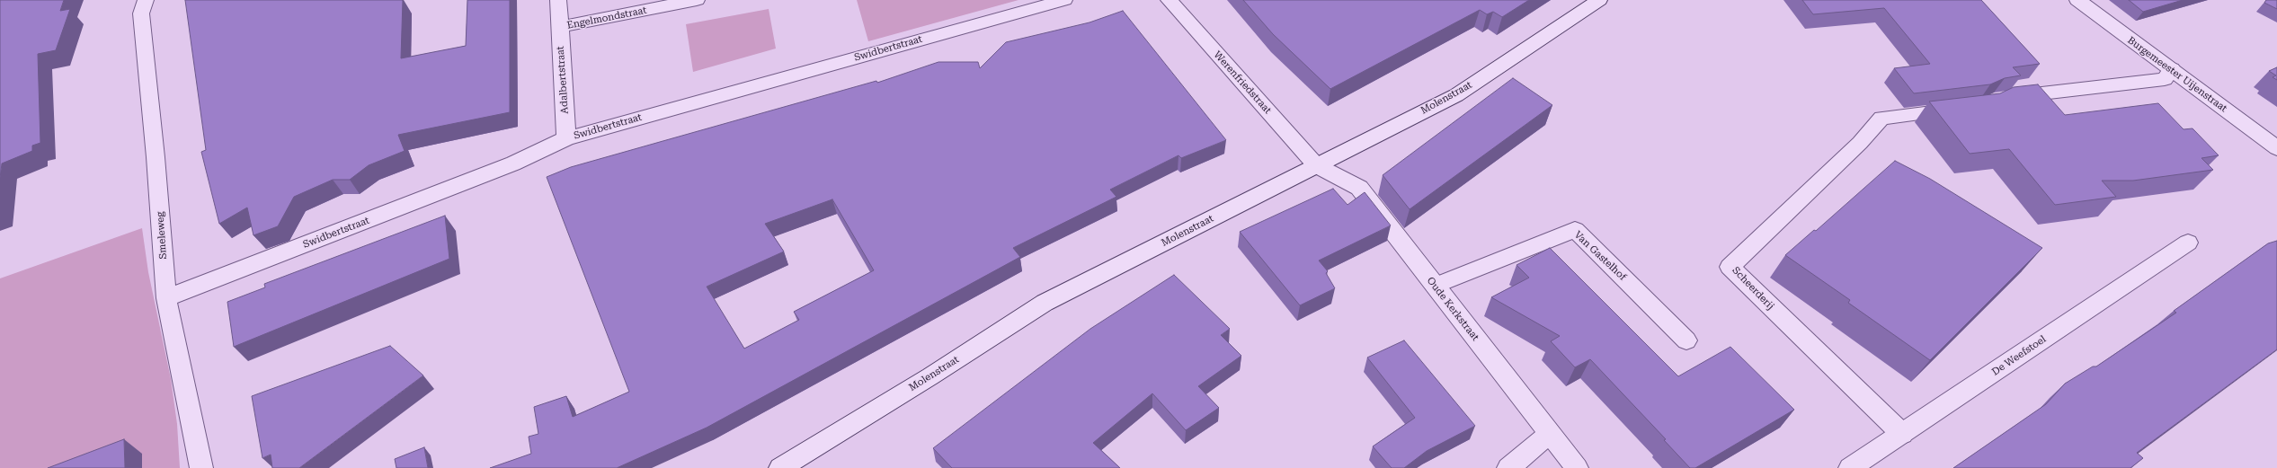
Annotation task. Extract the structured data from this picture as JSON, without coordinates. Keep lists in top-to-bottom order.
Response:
{
  "streets": {
    "street": [
      "Engelmondstraat",
      "Swidbertstraat",
      "Burgemeester Uijenstraat",
      "Adalbertstraat",
      "Werenfriedstraat",
      "Molenstraat",
      "Smeleweg",
      "Van Gastelhof",
      "Scheerderij",
      "Oude Kerkstraat",
      "De Weefstoel"
    ]
  },
  "crossings": [
    ["Engelmondstraat", "Adalbertstraat"],
    ["Swidbertstraat", "Adalbertstraat"],
    ["Swidbertstraat", "Smeleweg"],
    ["Werenfriedstraat", "Molenstraat"],
    ["Werenfriedstraat", "Oude Kerkstraat"],
    ["Molenstraat", "Oude Kerkstraat"],
    ["Van Gastelhof", "Oude Kerkstraat"],
    ["Scheerderij", "De Weefstoel"]
  ]
}
